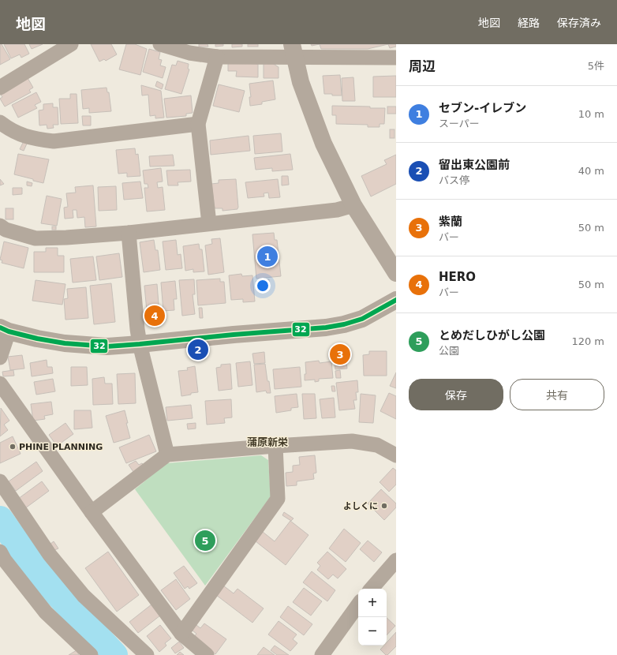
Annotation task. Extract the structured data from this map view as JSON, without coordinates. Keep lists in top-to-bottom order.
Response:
{
  "districts": ["蒲原新栄"],
  "places": ["PHINE PLANNING", "よしくに"],
  "lines": ["transit line 32"],
  "page": {
    "header": "地図",
    "nav": ["地図", "経路", "保存済み"],
    "heading": ["周辺", "5件"],
    "list": [
      {
        "mark": "1",
        "name": "セブン-イレブン",
        "note": "スーパー",
        "value": "10 m"
      },
      {
        "mark": "2",
        "name": "留出東公園前",
        "note": "バス停",
        "value": "40 m"
      },
      {
        "mark": "3",
        "name": "紫蘭",
        "note": "バー",
        "value": "50 m"
      },
      {
        "mark": "4",
        "name": "HERO",
        "note": "バー",
        "value": "50 m"
      },
      {
        "mark": "5",
        "name": "とめだしひがし公園",
        "note": "公園",
        "value": "120 m"
      }
    ],
    "pins": [
      "1",
      "4",
      "2",
      "3",
      "5"
    ],
    "buttons": ["保存", "共有"],
    "map_buttons": ["+", "−"]
  }
}
